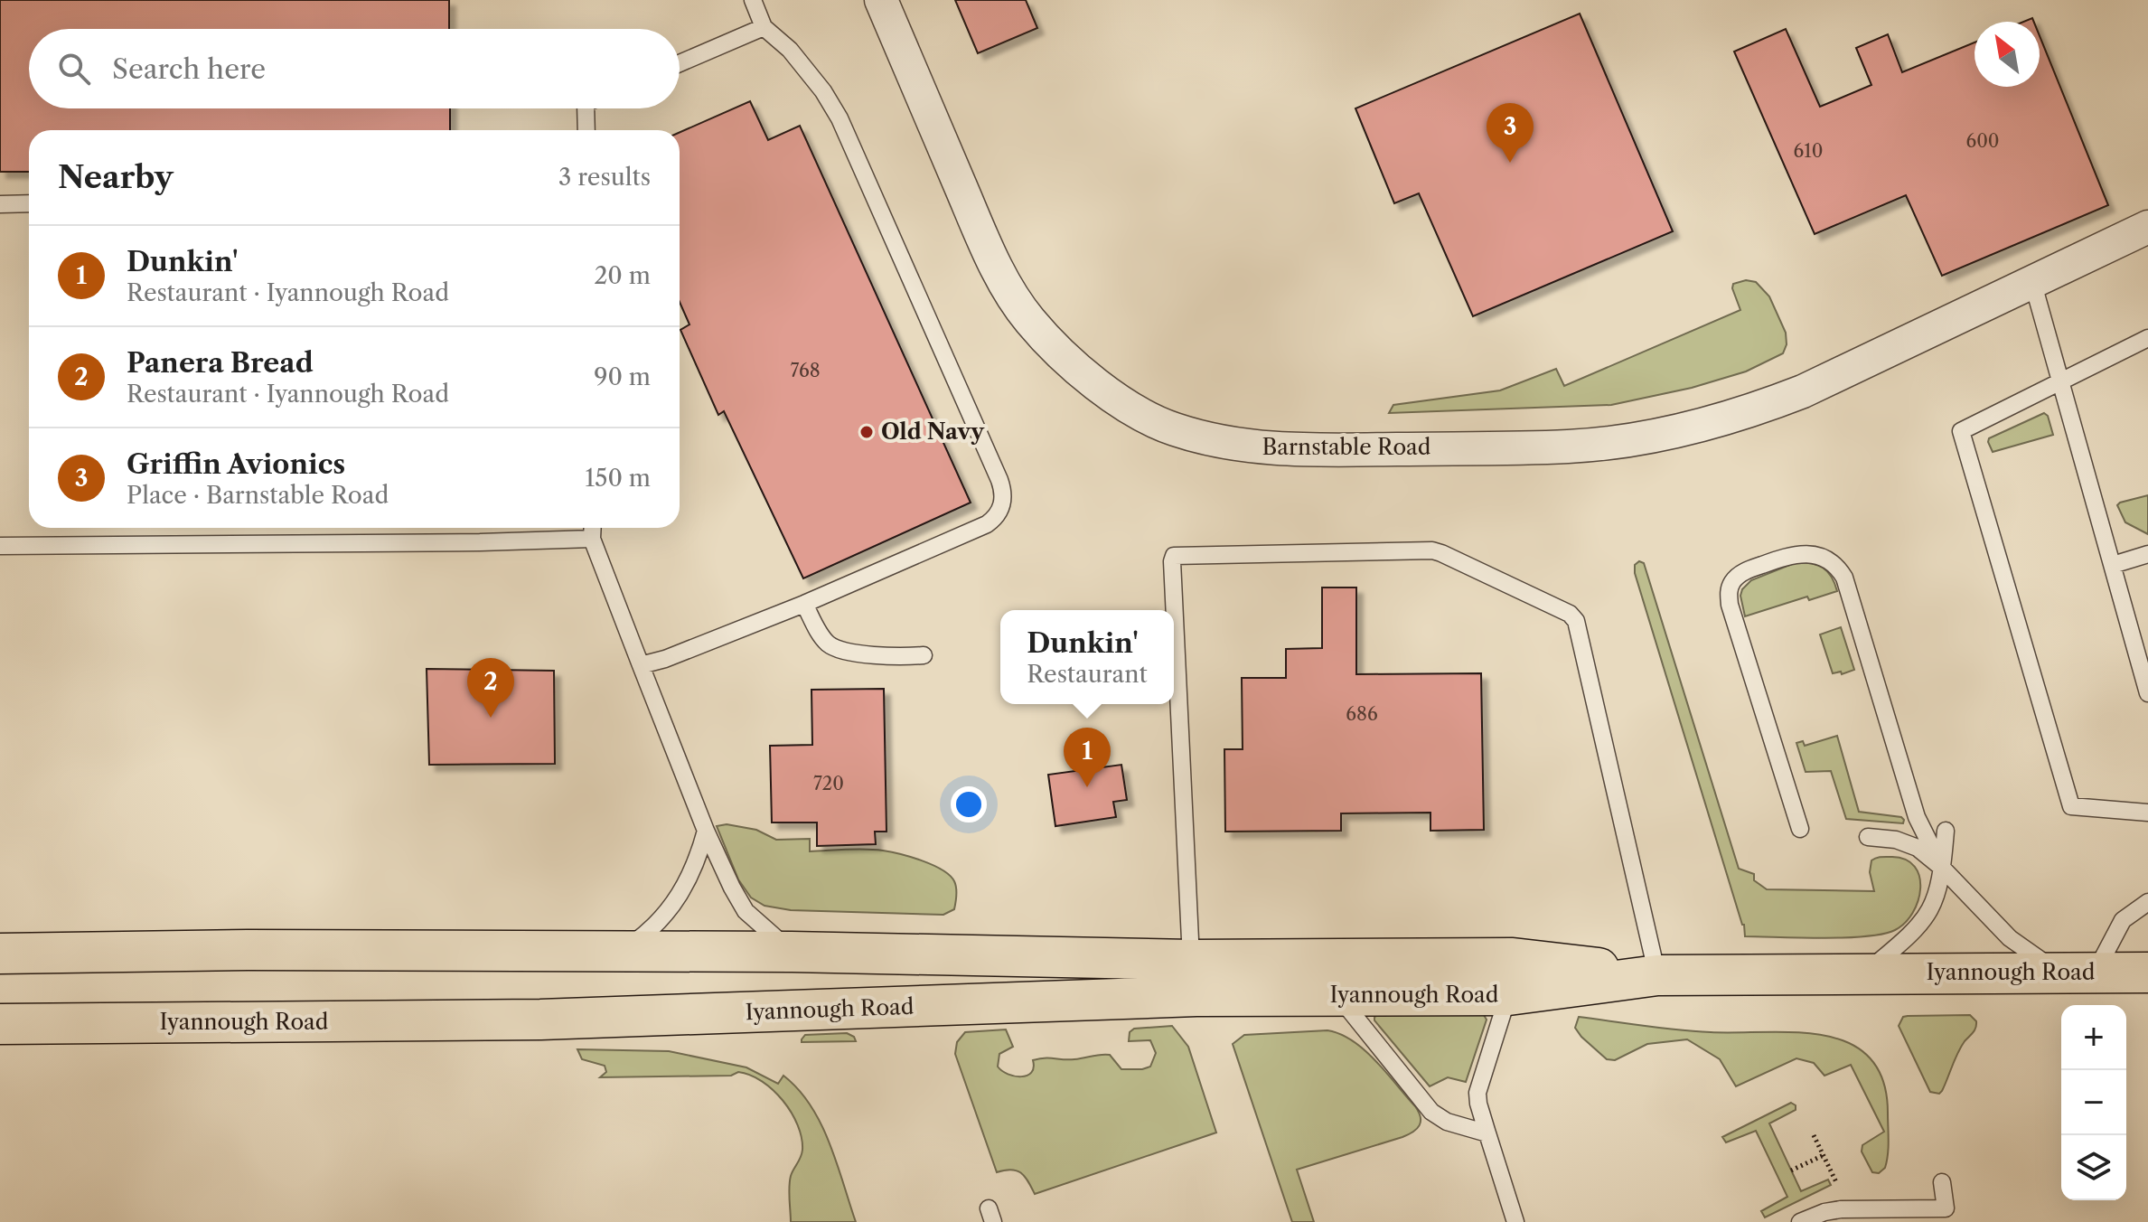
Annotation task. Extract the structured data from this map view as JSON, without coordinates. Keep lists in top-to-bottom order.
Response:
{
  "streets": {
    "main road": ["Iyannough Road"],
    "street": ["Barnstable Road"]
  },
  "places": ["Old Navy"],
  "house_numbers": [
    "600",
    "610",
    "768",
    "686",
    "720"
  ],
  "north": "top left",
  "page": {
    "search": "Search here",
    "pins": ["3", "2", "1"],
    "heading": ["Nearby", "3 results"],
    "list": [
      {
        "mark": "1",
        "name": "Dunkin'",
        "note": "Restaurant · Iyannough Road",
        "value": "20 m"
      },
      {
        "mark": "2",
        "name": "Panera Bread",
        "note": "Restaurant · Iyannough Road",
        "value": "90 m"
      },
      {
        "mark": "3",
        "name": "Griffin Avionics",
        "note": "Place · Barnstable Road",
        "value": "150 m"
      }
    ],
    "popup": ["Dunkin'", "Restaurant"],
    "map_buttons": ["+", "−"]
  }
}
